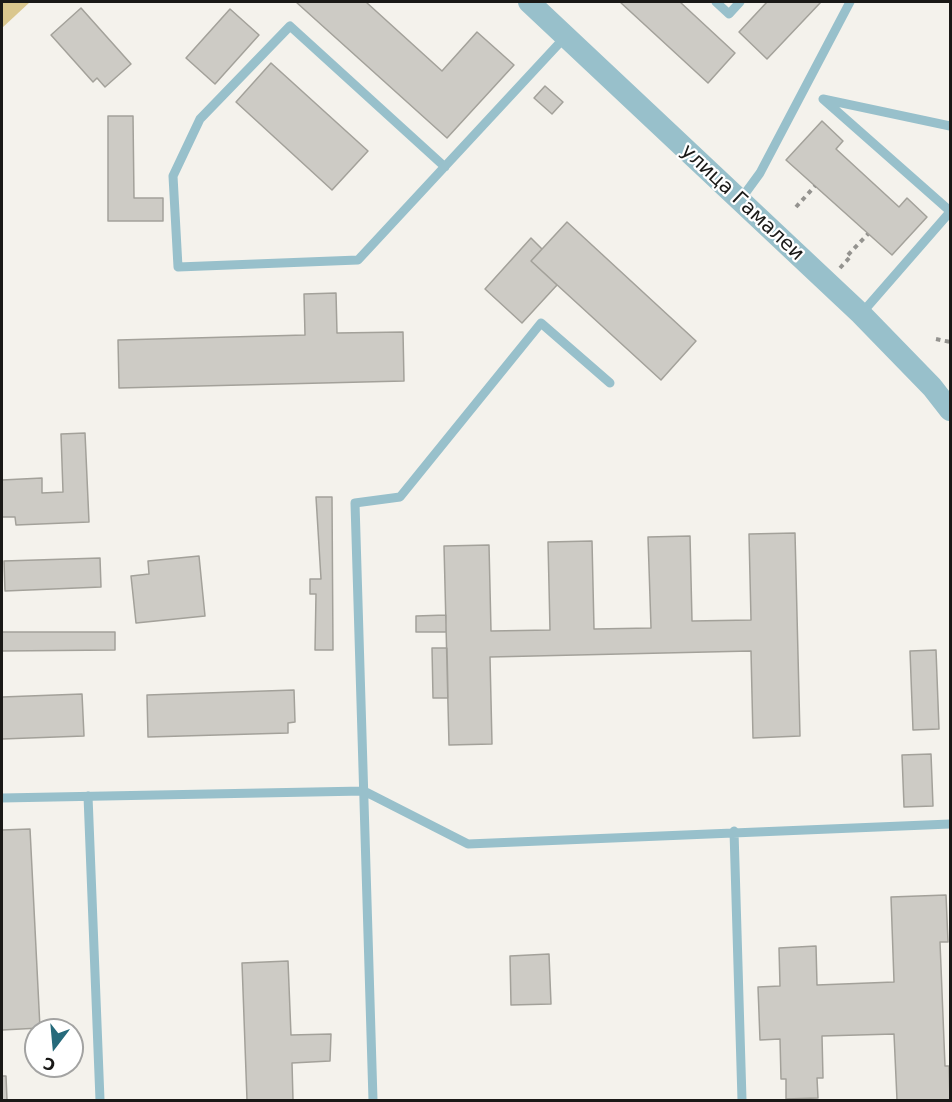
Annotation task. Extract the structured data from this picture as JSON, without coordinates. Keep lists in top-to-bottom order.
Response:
{
  "streets": {
    "street": ["улица Гамалеи"]
  },
  "north": "bottom"
}
